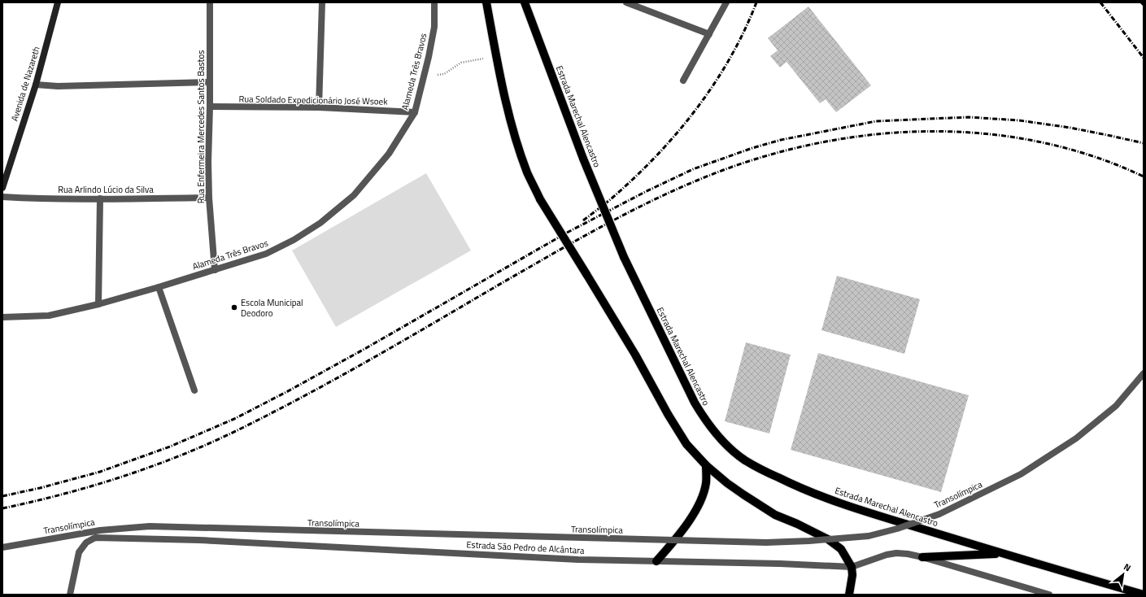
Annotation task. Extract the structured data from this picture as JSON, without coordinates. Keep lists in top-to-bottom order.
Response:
{
  "streets": {
    "main road": ["Estrada Marechal Alencastro"],
    "street": [
      "Alameda Três Bravos",
      "Avenida de Nazareth",
      "Rua Soldado Expedicionário José Wsoek",
      "Rua Enfermeira Mercedes Santos Bastos",
      "Rua Arlindo Lúcio da Silva",
      "Transolímpica",
      "Estrada São Pedro de Alcântara"
    ]
  },
  "crossings": [
    ["Alameda Três Bravos", "Rua Soldado Expedicionário José Wsoek"],
    ["Alameda Três Bravos", "Rua Enfermeira Mercedes Santos Bastos"],
    ["Rua Soldado Expedicionário José Wsoek", "Rua Enfermeira Mercedes Santos Bastos"],
    ["Rua Enfermeira Mercedes Santos Bastos", "Rua Arlindo Lúcio da Silva"]
  ],
  "places": ["Escola Municipal Deodoro"],
  "north": "top right"
}
